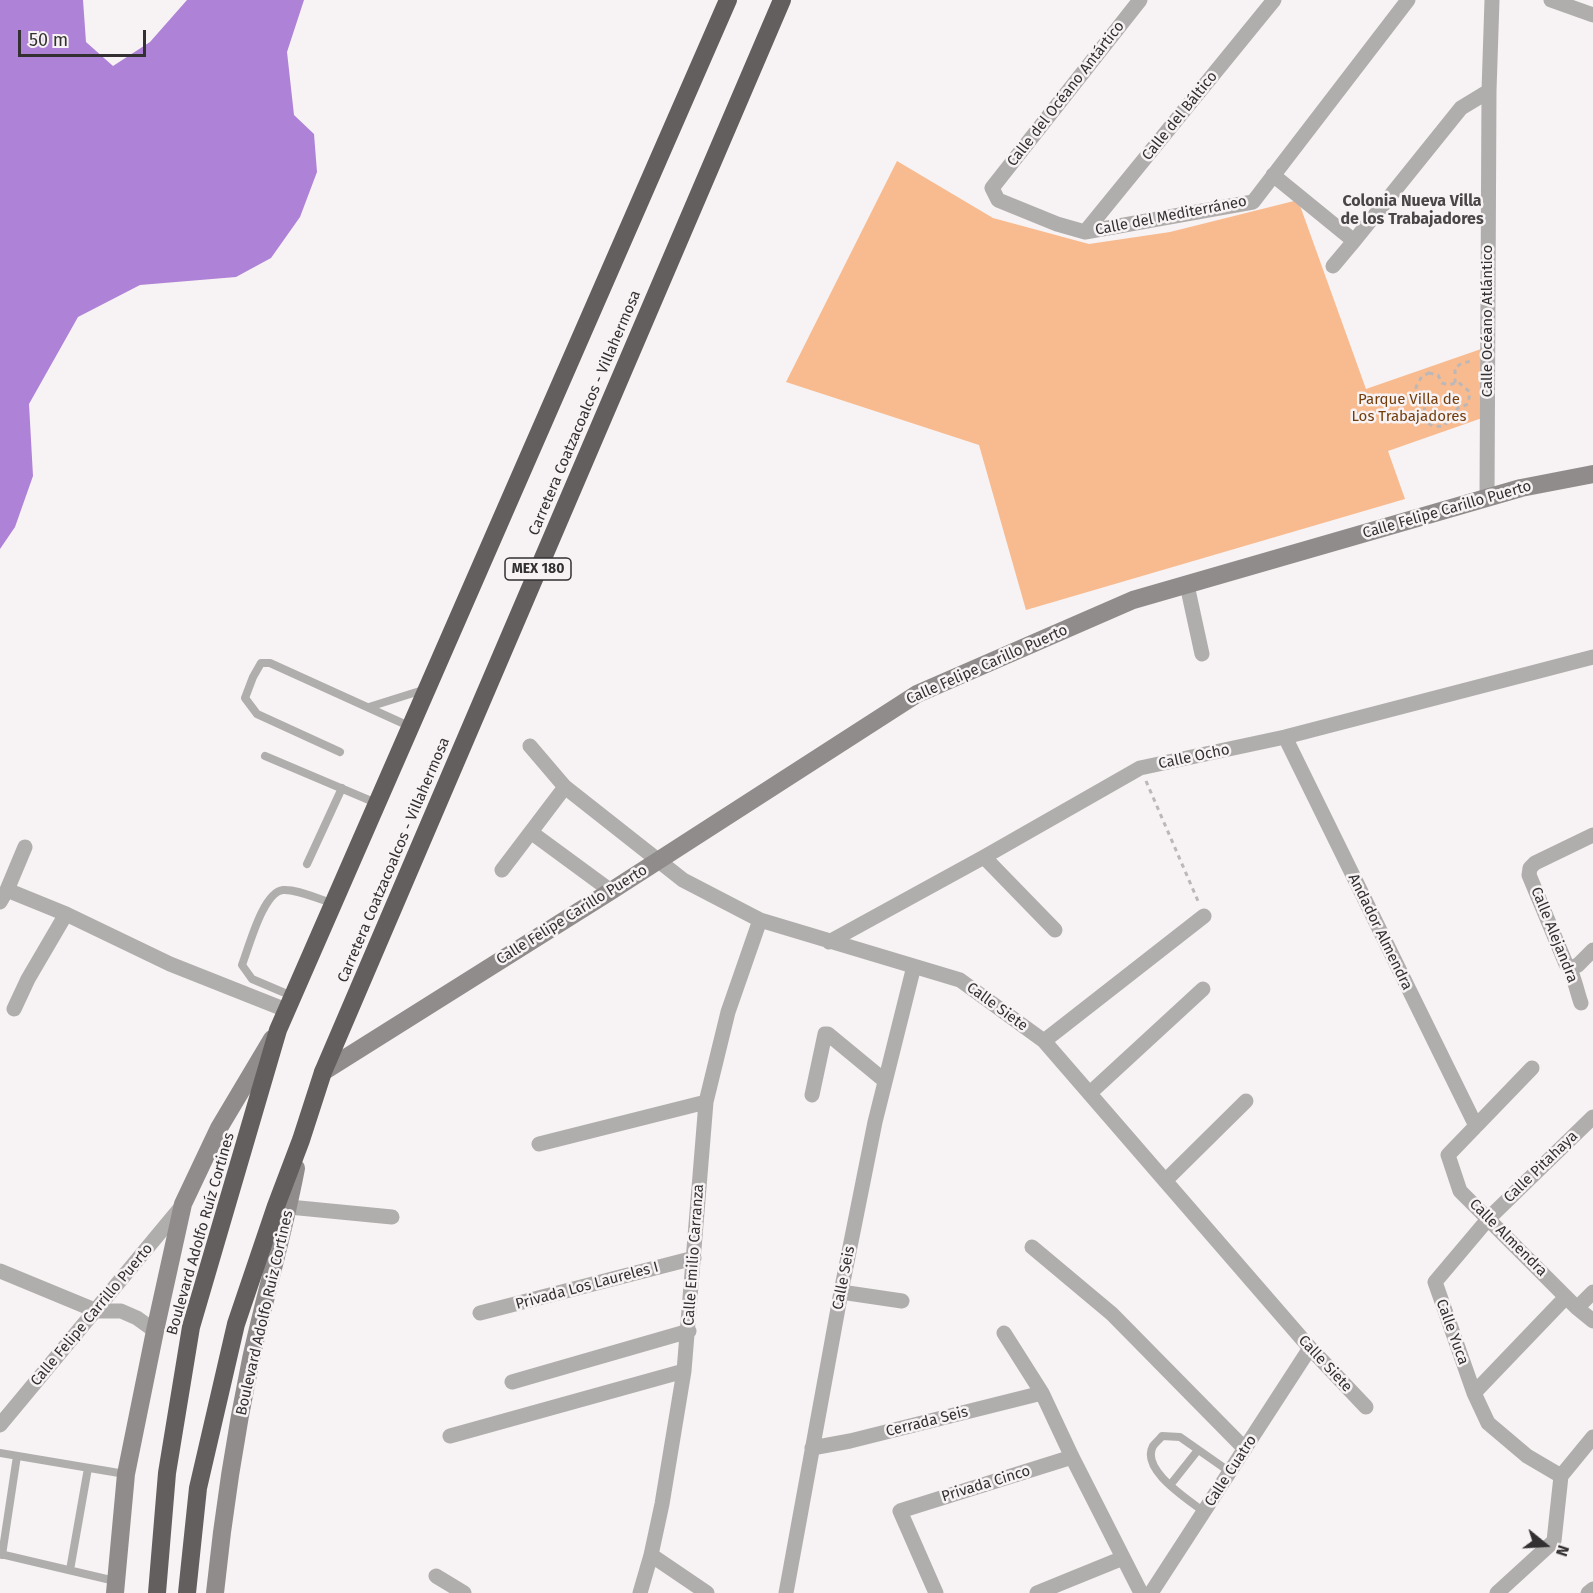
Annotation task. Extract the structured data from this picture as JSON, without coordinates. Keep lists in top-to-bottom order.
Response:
{
  "streets": {
    "highway": ["Carretera Coatzacoalcos - Villahermosa", "MEX 180", "Boulevard Adolfo Ruíz Cortines"],
    "street": [
      "Calle del Océano Antártico",
      "Calle del Báltico",
      "Calle del Mediterráneo",
      "Calle Océano Atlántico",
      "Calle Felipe Carillo Puerto",
      "Calle Ocho",
      "Andador Almendra",
      "Calle Alejandra",
      "Calle Siete",
      "Calle Pitahaya",
      "Calle Almendra",
      "Calle Emilio Carranza",
      "Calle Seis",
      "Privada Los Laureles I",
      "Boulevard Adolfo Ruiz Cortines",
      "Calle Felipe Carrillo Puerto",
      "Calle Yuca",
      "Cerrada Seis",
      "Calle Cuatro",
      "Privada Cinco"
    ]
  },
  "crossings": [
    ["Calle del Océano Antártico", "Calle del Mediterráneo"],
    ["Calle del Báltico", "Calle del Mediterráneo"],
    ["Calle Océano Atlántico", "Calle Felipe Carillo Puerto"],
    ["Carretera Coatzacoalcos - Villahermosa", "Calle Felipe Carillo Puerto"],
    ["Carretera Coatzacoalcos - Villahermosa", "Boulevard Adolfo Ruiz Cortines"],
    ["Calle Felipe Carillo Puerto", "Calle Siete"],
    ["MEX 180", "Boulevard Adolfo Ruíz Cortines"],
    ["Calle Ocho", "Andador Almendra"],
    ["Calle Ocho", "Calle Siete"],
    ["Andador Almendra", "Calle Almendra"],
    ["Calle Siete", "Calle Emilio Carranza"],
    ["Calle Siete", "Calle Seis"],
    ["Calle Siete", "Calle Cuatro"],
    ["Calle Pitahaya", "Calle Almendra"],
    ["Calle Pitahaya", "Calle Yuca"],
    ["Calle Almendra", "Calle Yuca"],
    ["Calle Emilio Carranza", "Privada Los Laureles I"],
    ["Calle Seis", "Cerrada Seis"]
  ],
  "districts": ["Colonia Nueva Villa de los Trabajadores"],
  "parks": ["Parque Villa de Los Trabajadores"],
  "scale_bar": "50 m",
  "north": "right"
}
